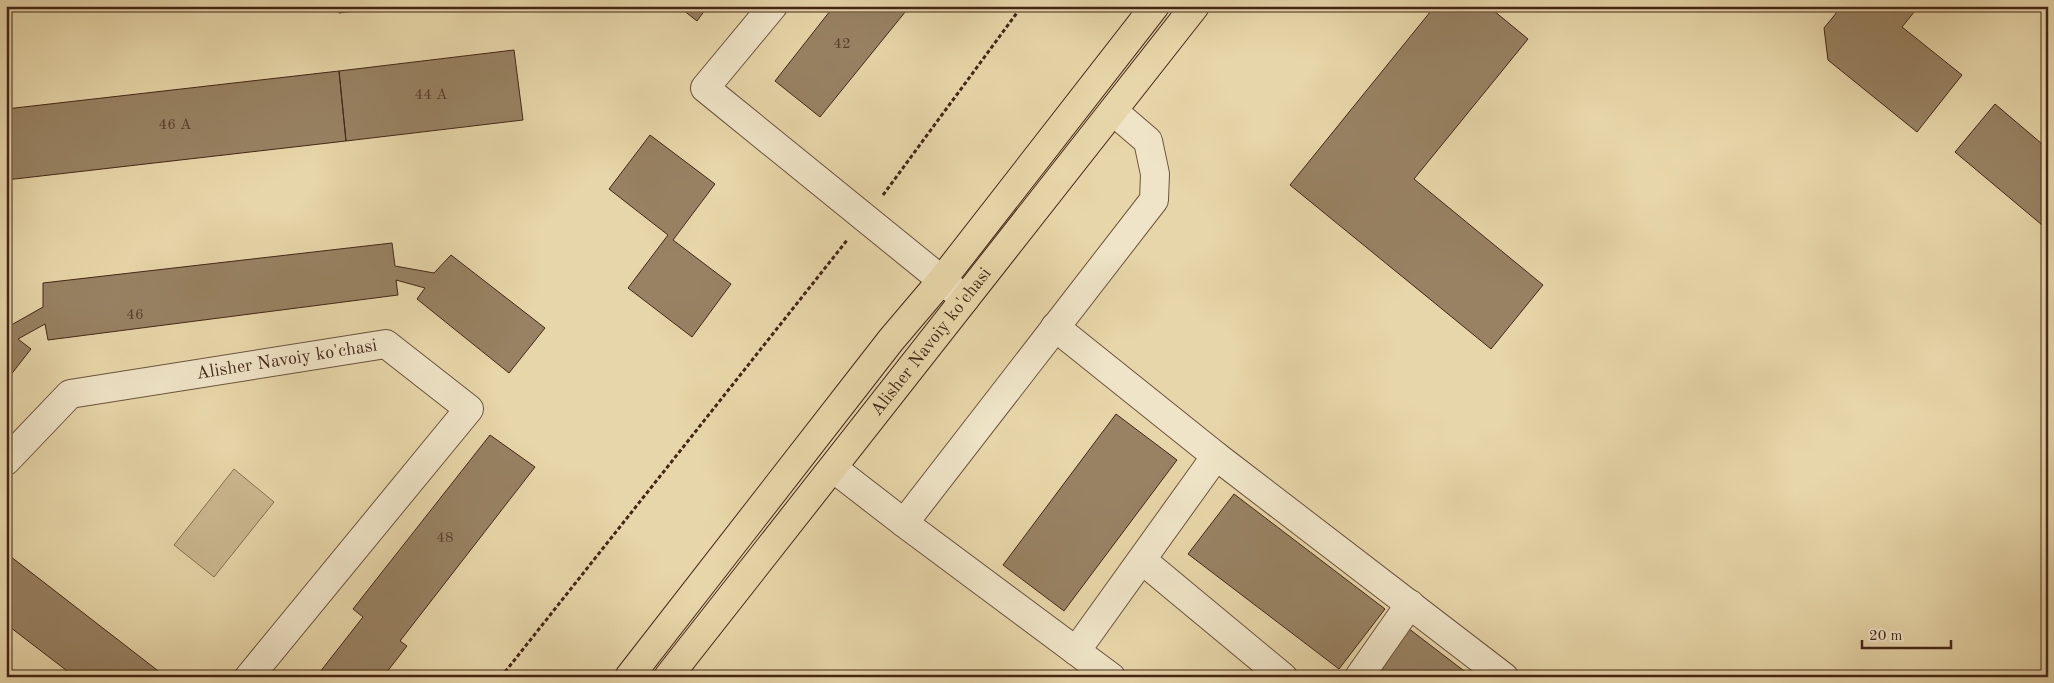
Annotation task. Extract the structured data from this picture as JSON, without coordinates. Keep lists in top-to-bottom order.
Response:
{
  "streets": {
    "main road": ["Alisher Navoiy ko'chasi"]
  },
  "house_numbers": [
    "42",
    "44 А",
    "46 А",
    "46",
    "48"
  ],
  "scale_bar": "20 m"
}
